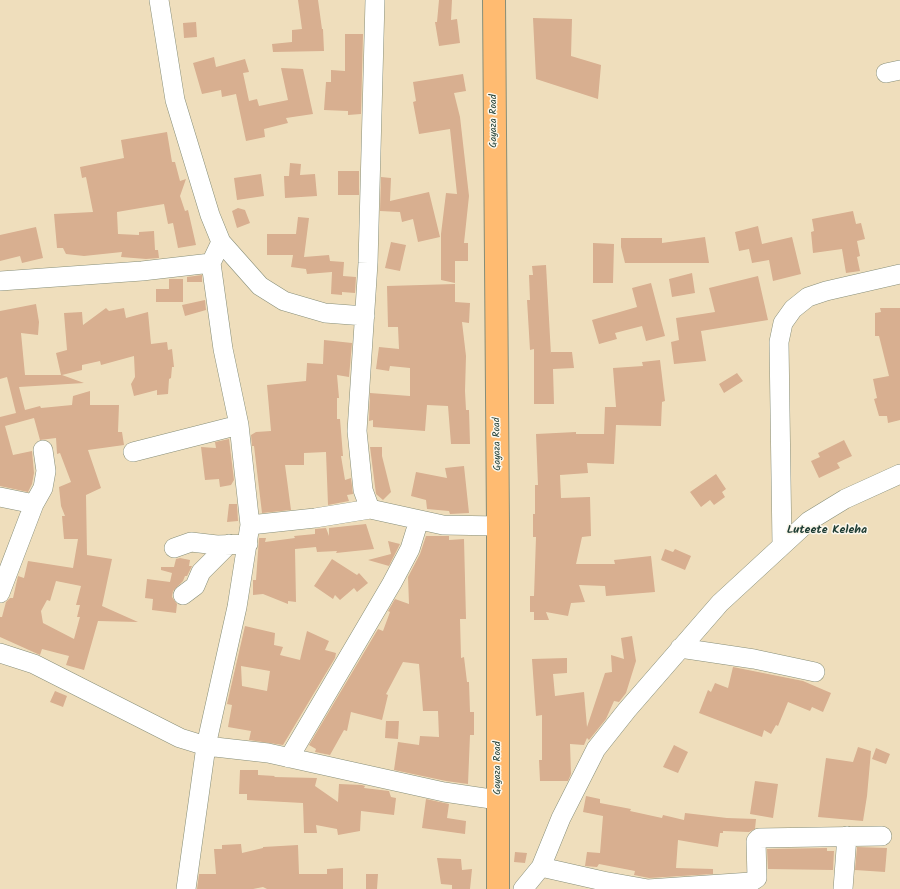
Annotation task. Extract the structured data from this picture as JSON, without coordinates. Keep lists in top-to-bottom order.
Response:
{
  "streets": {
    "main road": ["Gayaza Road"]
  },
  "districts": ["Luteete Keleha"]
}
